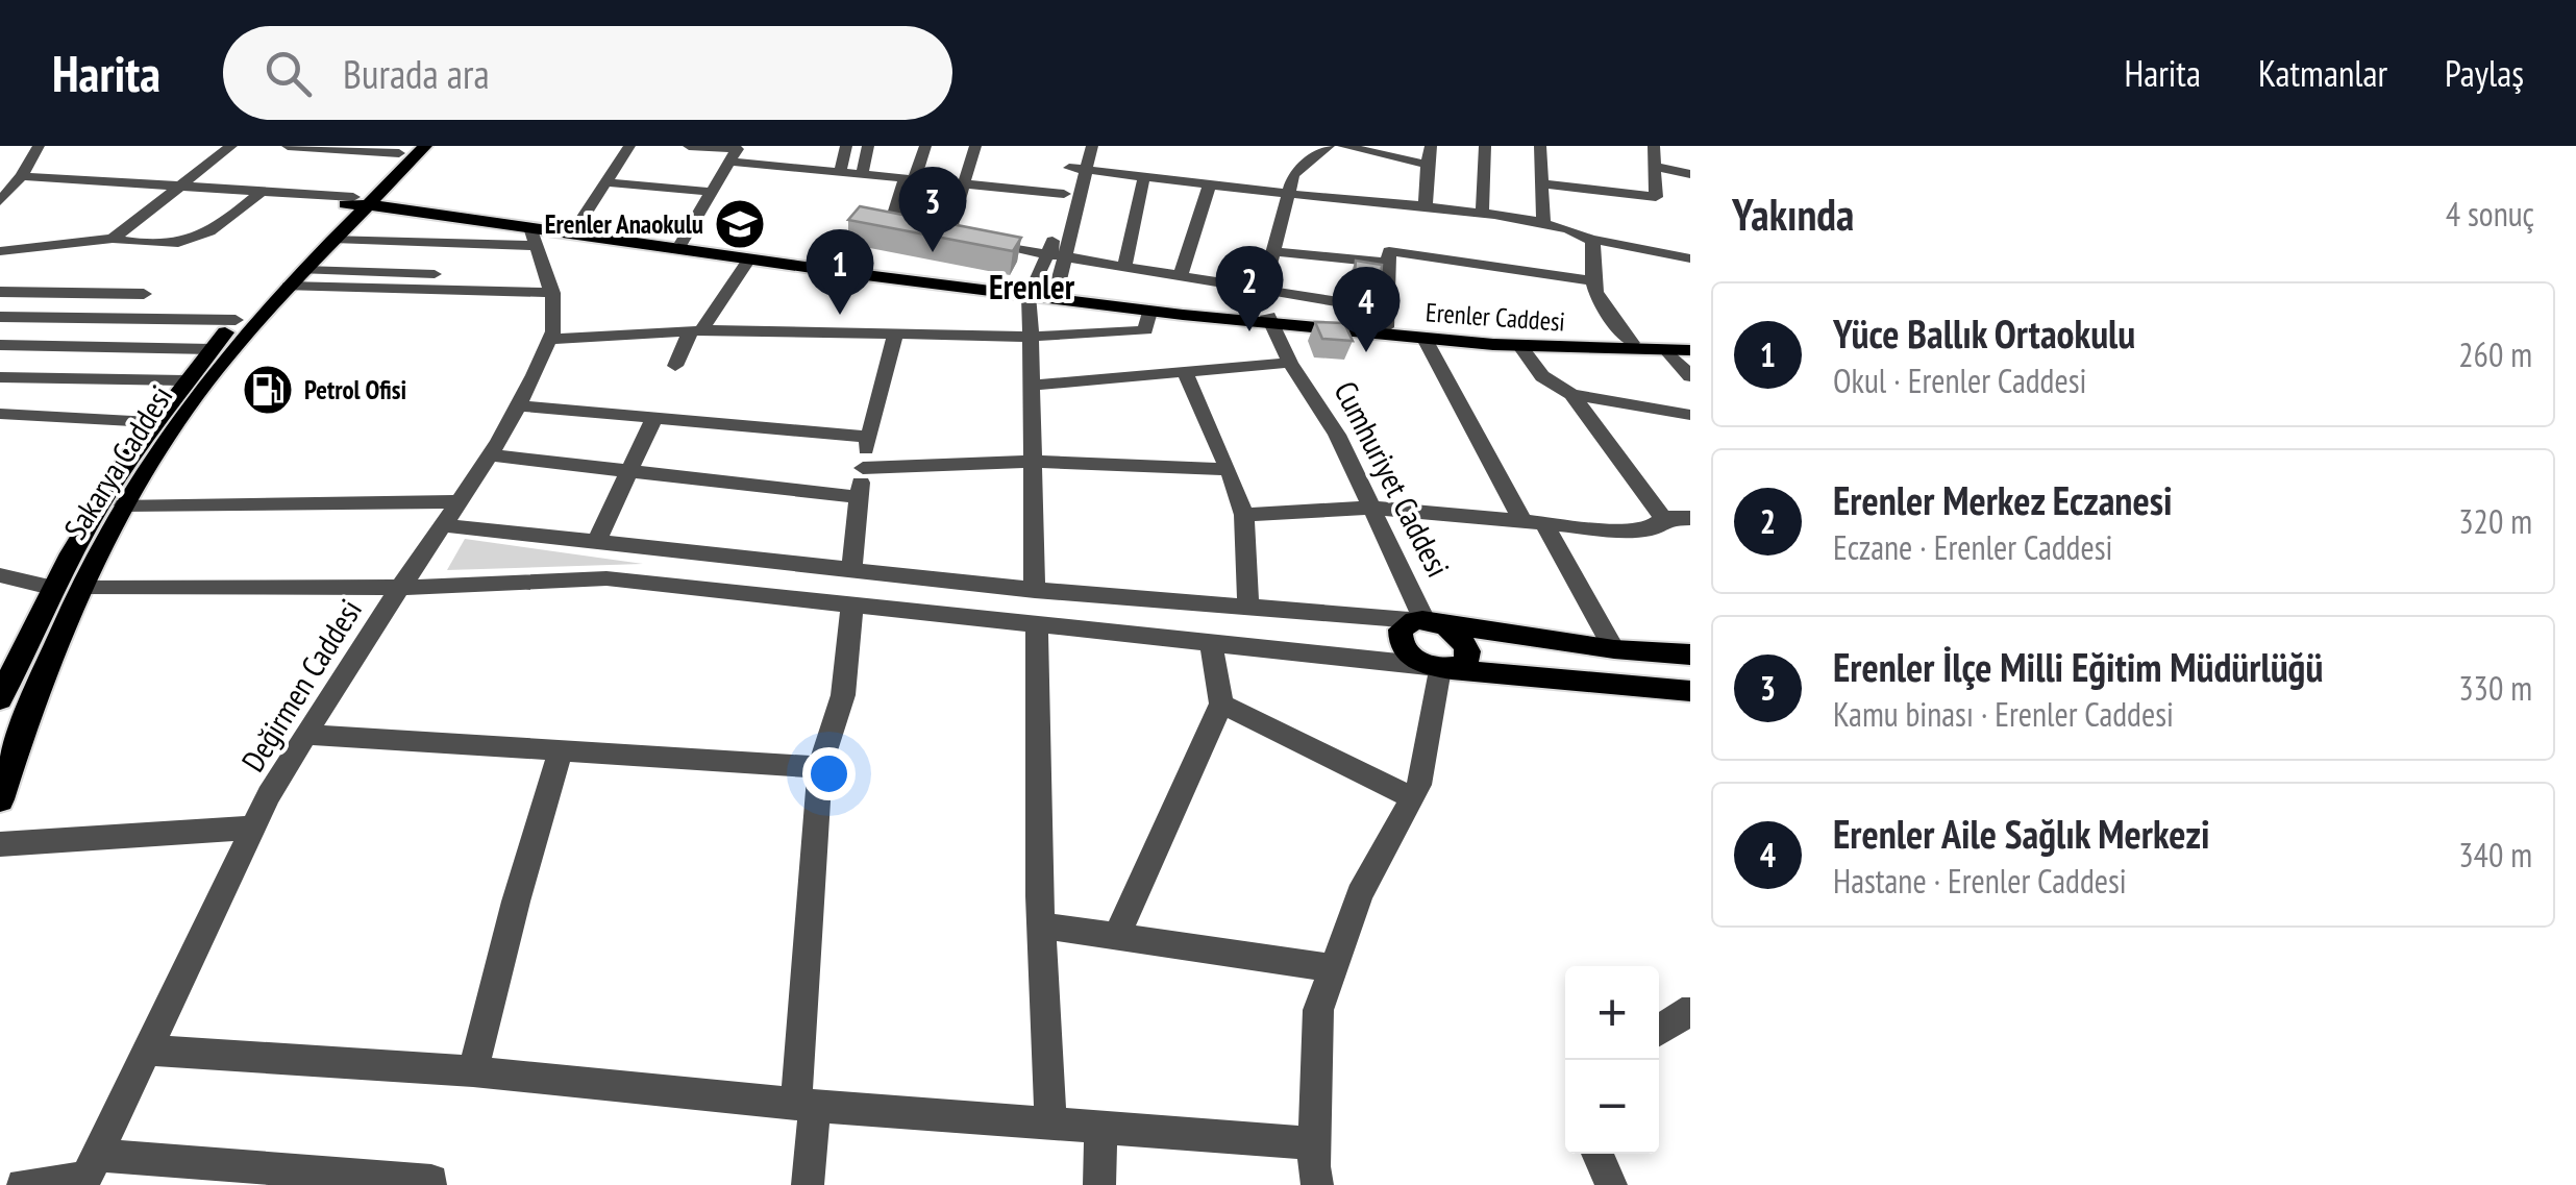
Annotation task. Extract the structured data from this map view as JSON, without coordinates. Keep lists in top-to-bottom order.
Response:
{
  "streets": {
    "main road": ["Erenler Caddesi", "Sakarya Caddesi"],
    "street": ["Cumhuriyet Caddesi", "Değirmen Caddesi"]
  },
  "crossings": [
    ["Erenler Caddesi", "Sakarya Caddesi"],
    ["Erenler Caddesi", "Cumhuriyet Caddesi"],
    ["Erenler Caddesi", "Değirmen Caddesi"]
  ],
  "districts": ["Erenler"],
  "places": {
    "school or university": ["Erenler Anaokulu"],
    "fuel station": ["Petrol Ofisi"]
  },
  "page": {
    "header": "Harita",
    "search": "Burada ara",
    "nav": ["Harita", "Katmanlar", "Paylaş"],
    "heading": ["Yakında", "4 sonuç"],
    "pins": [
      "3",
      "1",
      "2",
      "4"
    ],
    "list": [
      {
        "mark": "1",
        "name": "Yüce Ballık Ortaokulu",
        "note": "Okul · Erenler Caddesi",
        "value": "260 m"
      },
      {
        "mark": "2",
        "name": "Erenler Merkez Eczanesi",
        "note": "Eczane · Erenler Caddesi",
        "value": "320 m"
      },
      {
        "mark": "3",
        "name": "Erenler İlçe Milli Eğitim Müdürlüğü",
        "note": "Kamu binası · Erenler Caddesi",
        "value": "330 m"
      },
      {
        "mark": "4",
        "name": "Erenler Aile Sağlık Merkezi",
        "note": "Hastane · Erenler Caddesi",
        "value": "340 m"
      }
    ],
    "map_buttons": ["+", "−"]
  }
}
